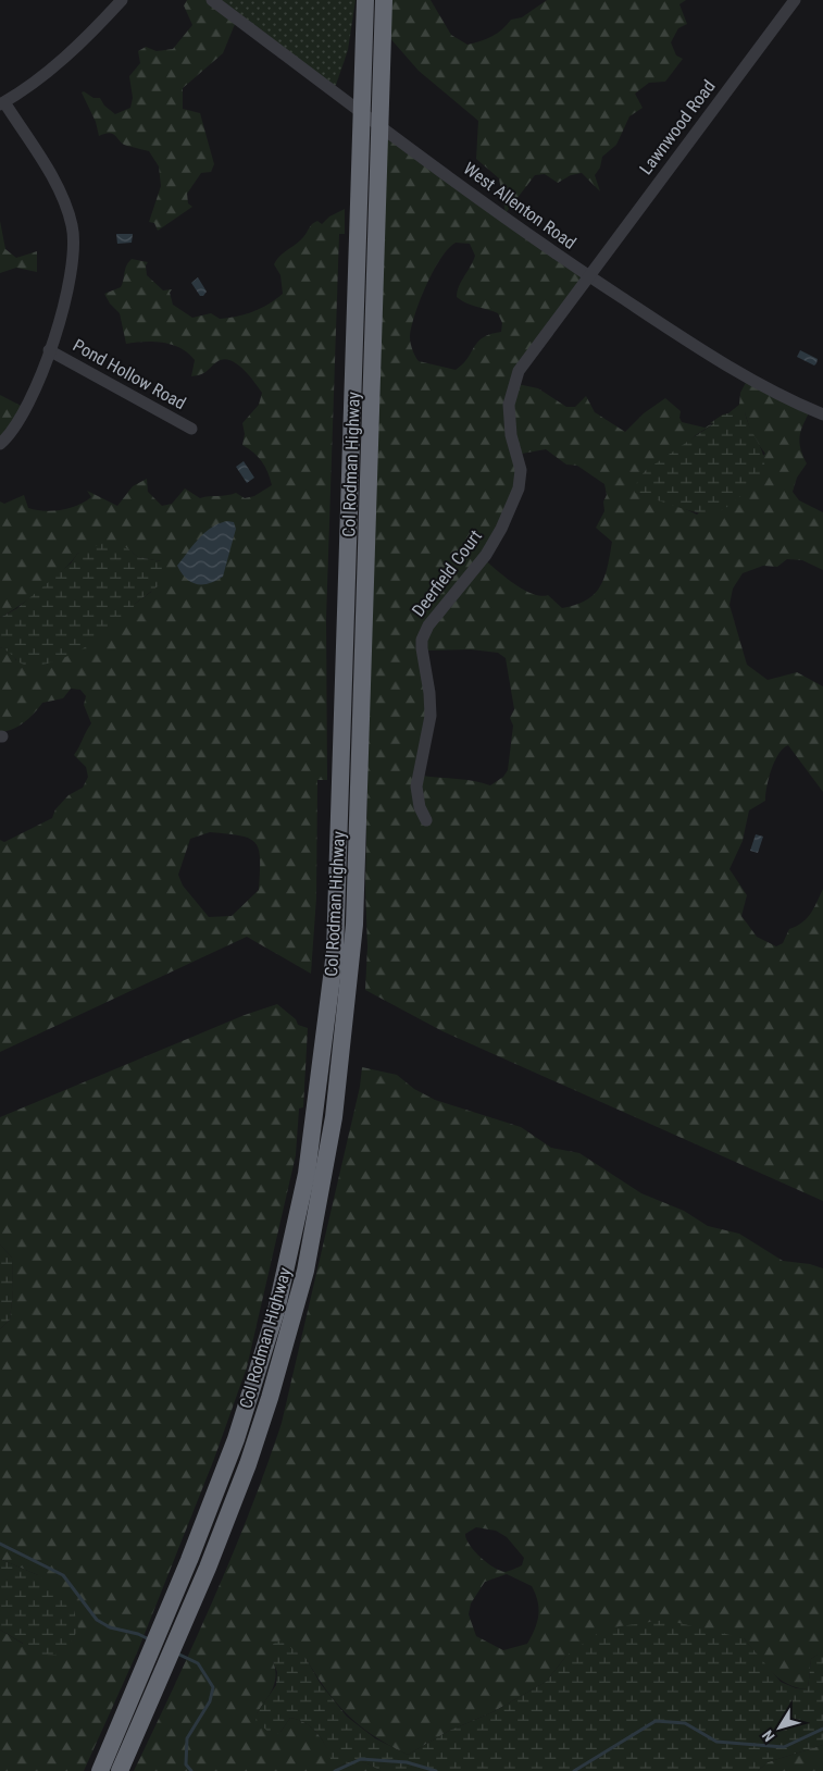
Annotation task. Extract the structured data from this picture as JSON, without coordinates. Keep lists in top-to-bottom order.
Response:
{
  "streets": {
    "highway": ["Col Rodman Highway"],
    "street": [
      "Lawnwood Road",
      "West Allenton Road",
      "Pond Hollow Road",
      "Deerfield Court"
    ]
  },
  "crossings": [
    ["Lawnwood Road", "West Allenton Road"],
    ["Lawnwood Road", "Deerfield Court"],
    ["West Allenton Road", "Col Rodman Highway"],
    ["West Allenton Road", "Deerfield Court"]
  ],
  "north": "bottom left"
}
